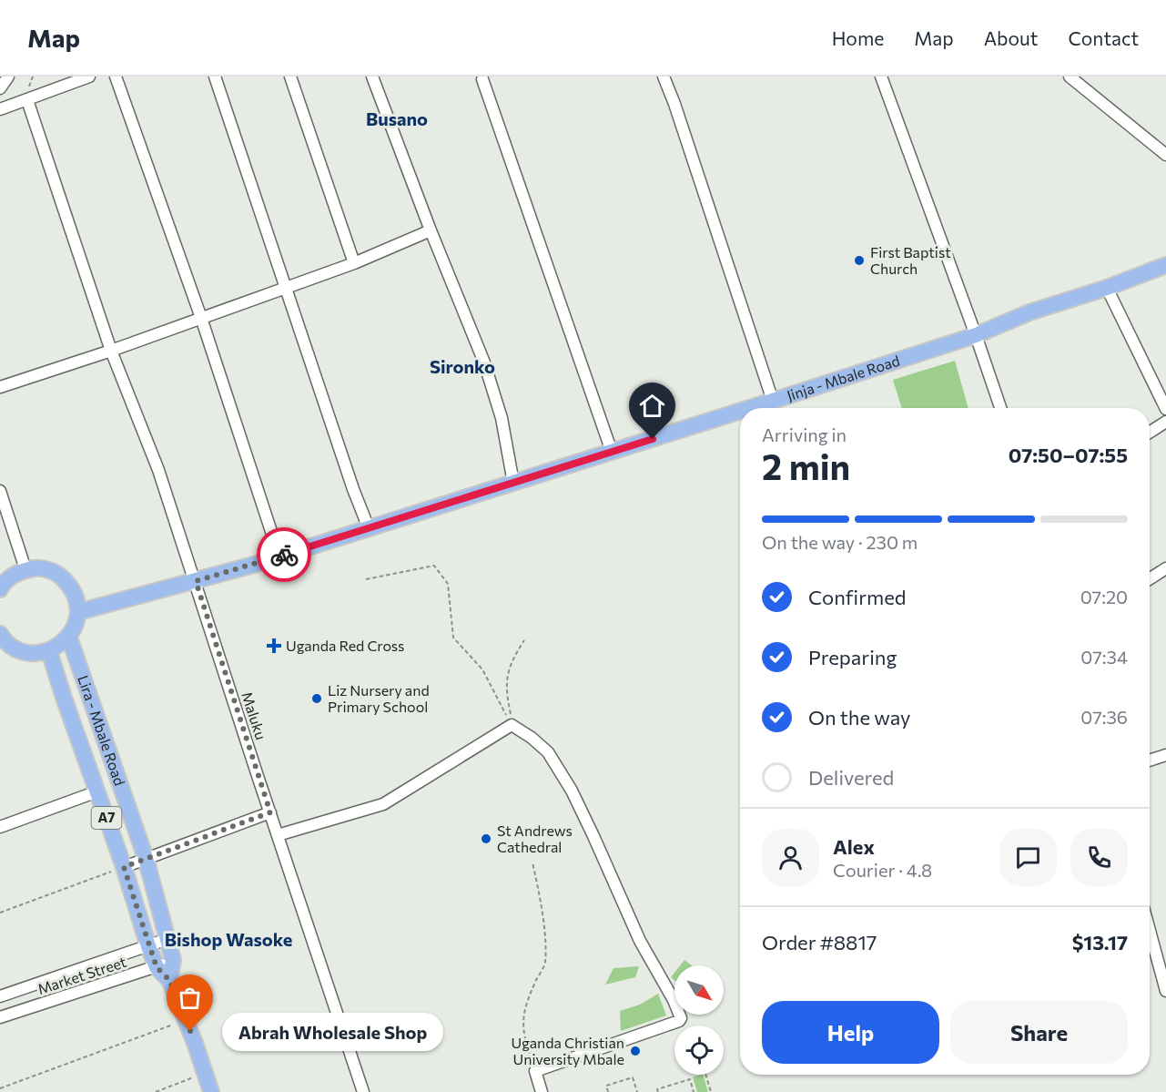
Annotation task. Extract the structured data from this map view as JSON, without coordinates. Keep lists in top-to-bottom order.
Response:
{
  "streets": {
    "main road": ["Jinja - Mbale Road", "Lira - Mbale Road", "A7"],
    "street": ["Maluku", "Market Street"]
  },
  "crossings": [
    ["Jinja - Mbale Road", "Maluku"],
    ["Lira - Mbale Road", "Market Street"]
  ],
  "districts": ["Busano", "Sironko", "Bishop Wasoke"],
  "places": {
    "other": [
      "First Baptist Church",
      "Liz Nursery and Primary School",
      "St Andrews Cathedral",
      "Abrah Wholesale Shop",
      "Uganda Christian University Mbale"
    ],
    "health": ["Uganda Red Cross"]
  },
  "north": "bottom right",
  "page": {
    "header": "Map",
    "nav": [
      "Home",
      "Map",
      "About",
      "Contact"
    ],
    "heading": ["2 min", "Arriving in", "07:50–07:55"],
    "panel": [
      "Alex",
      "Courier · 4.8",
      "Order #8817",
      "$13.17"
    ],
    "bar": "On the way · 230 m",
    "list": [
      ["Confirmed", "07:20"],
      ["Preparing", "07:34"],
      ["On the way", "07:36"],
      "Delivered"
    ],
    "buttons": ["Help", "Share"],
    "bubble": "Abrah Wholesale Shop"
  }
}
